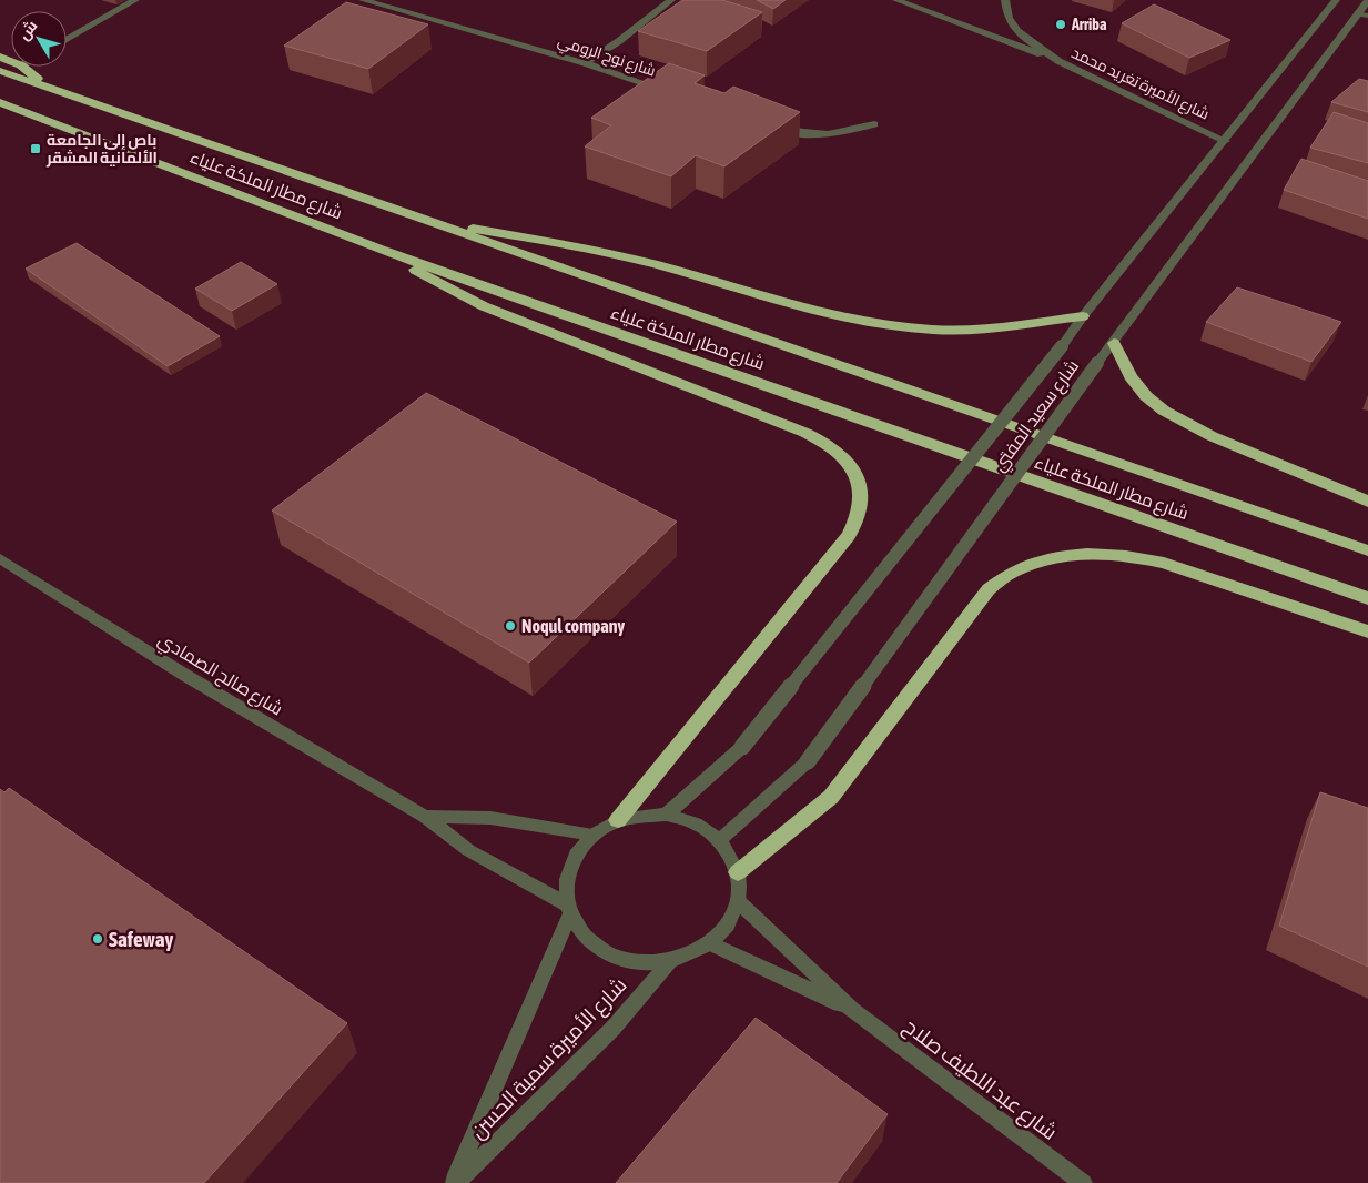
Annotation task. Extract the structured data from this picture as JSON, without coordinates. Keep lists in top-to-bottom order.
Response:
{
  "streets": {
    "highway": ["شارع مطار الملكة علياء"],
    "street": [
      "شارع نوح الرومي",
      "شارع الأميرة تغريد محمد",
      "شارع سعيد المفتي",
      "شارع صالح الصمادي",
      "شارع الأميرة سمية الحسن",
      "شارع عبد اللطيف صلاح"
    ]
  },
  "crossings": [
    ["شارع الأميرة تغريد محمد", "شارع سعيد المفتي"],
    ["شارع سعيد المفتي", "شارع صالح الصمادي"],
    ["شارع سعيد المفتي", "شارع الأميرة سمية الحسن"],
    ["شارع سعيد المفتي", "شارع عبد اللطيف صلاح"],
    ["شارع صالح الصمادي", "شارع الأميرة سمية الحسن"],
    ["شارع صالح الصمادي", "شارع عبد اللطيف صلاح"],
    ["شارع الأميرة سمية الحسن", "شارع عبد اللطيف صلاح"]
  ],
  "places": {
    "other": ["Arriba", "Noqul company", "Safeway"],
    "transit": ["باص إلى الجامعة الألمانية المشقر"]
  },
  "north": "top left"
}
